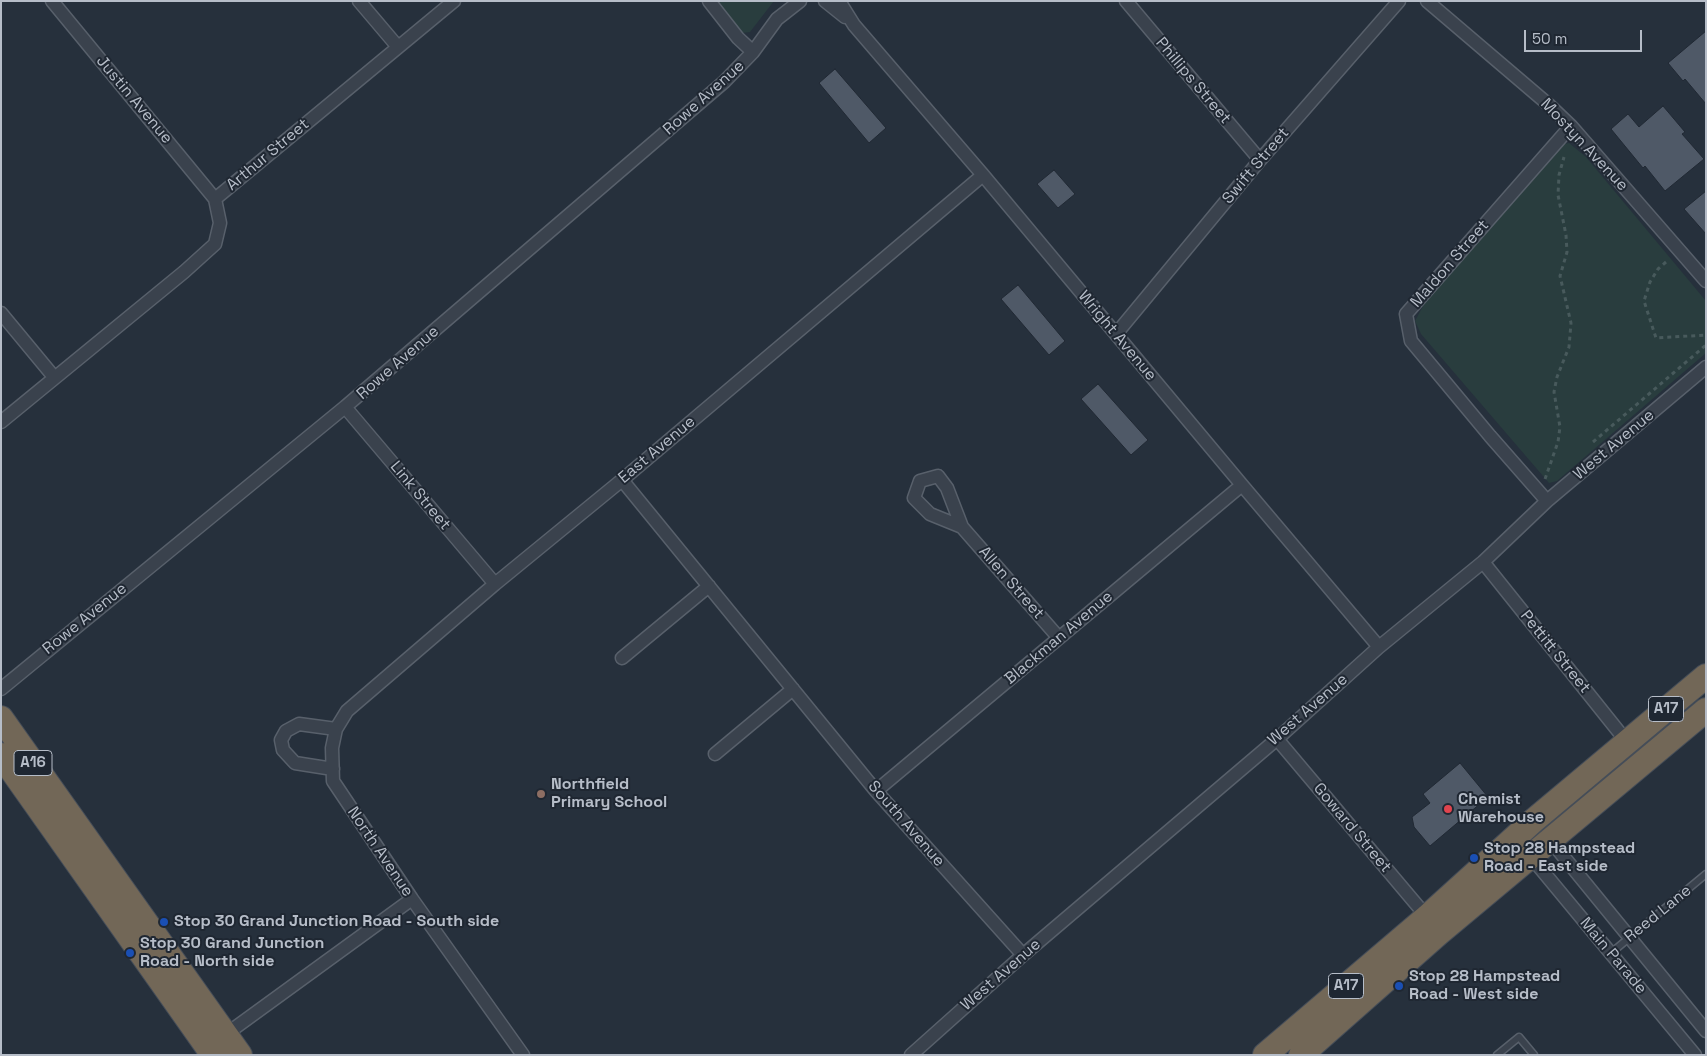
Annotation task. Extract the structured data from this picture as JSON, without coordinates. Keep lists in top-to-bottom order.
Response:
{
  "streets": {
    "highway": ["A17", "A16"],
    "street": [
      "Phillips Street",
      "Rowe Avenue",
      "Justin Avenue",
      "Mostyn Avenue",
      "Arthur Street",
      "Swift Street",
      "Maldon Street",
      "Wright Avenue",
      "West Avenue",
      "East Avenue",
      "Link Street",
      "Allen Street",
      "Blackman Avenue",
      "Pettitt Street",
      "South Avenue",
      "Goward Street",
      "North Avenue",
      "Main Parade"
    ],
    "lane": ["Reed Lane"]
  },
  "crossings": [
    ["Phillips Street", "Swift Street"],
    ["Rowe Avenue", "Link Street"],
    ["Justin Avenue", "Arthur Street"],
    ["Mostyn Avenue", "Maldon Street"],
    ["Swift Street", "Wright Avenue"],
    ["Maldon Street", "West Avenue"],
    ["Wright Avenue", "West Avenue"],
    ["Wright Avenue", "East Avenue"],
    ["Wright Avenue", "Blackman Avenue"],
    ["West Avenue", "Pettitt Street"],
    ["West Avenue", "South Avenue"],
    ["West Avenue", "Goward Street"],
    ["East Avenue", "Link Street"],
    ["East Avenue", "South Avenue"],
    ["East Avenue", "North Avenue"],
    ["Allen Street", "Blackman Avenue"],
    ["Blackman Avenue", "South Avenue"],
    ["Pettitt Street", "A17"],
    ["A17", "Goward Street"],
    ["A17", "Main Parade"],
    ["Reed Lane", "Main Parade"]
  ],
  "places": [
    "Northfield Primary School",
    "Chemist Warehouse",
    "Stop 28 Hampstead Road - East side",
    "Stop 30 Grand Junction Road - South side",
    "Stop 30 Grand Junction Road - North side",
    "Stop 28 Hampstead Road - West side"
  ],
  "scale_bar": "50 m"
}
